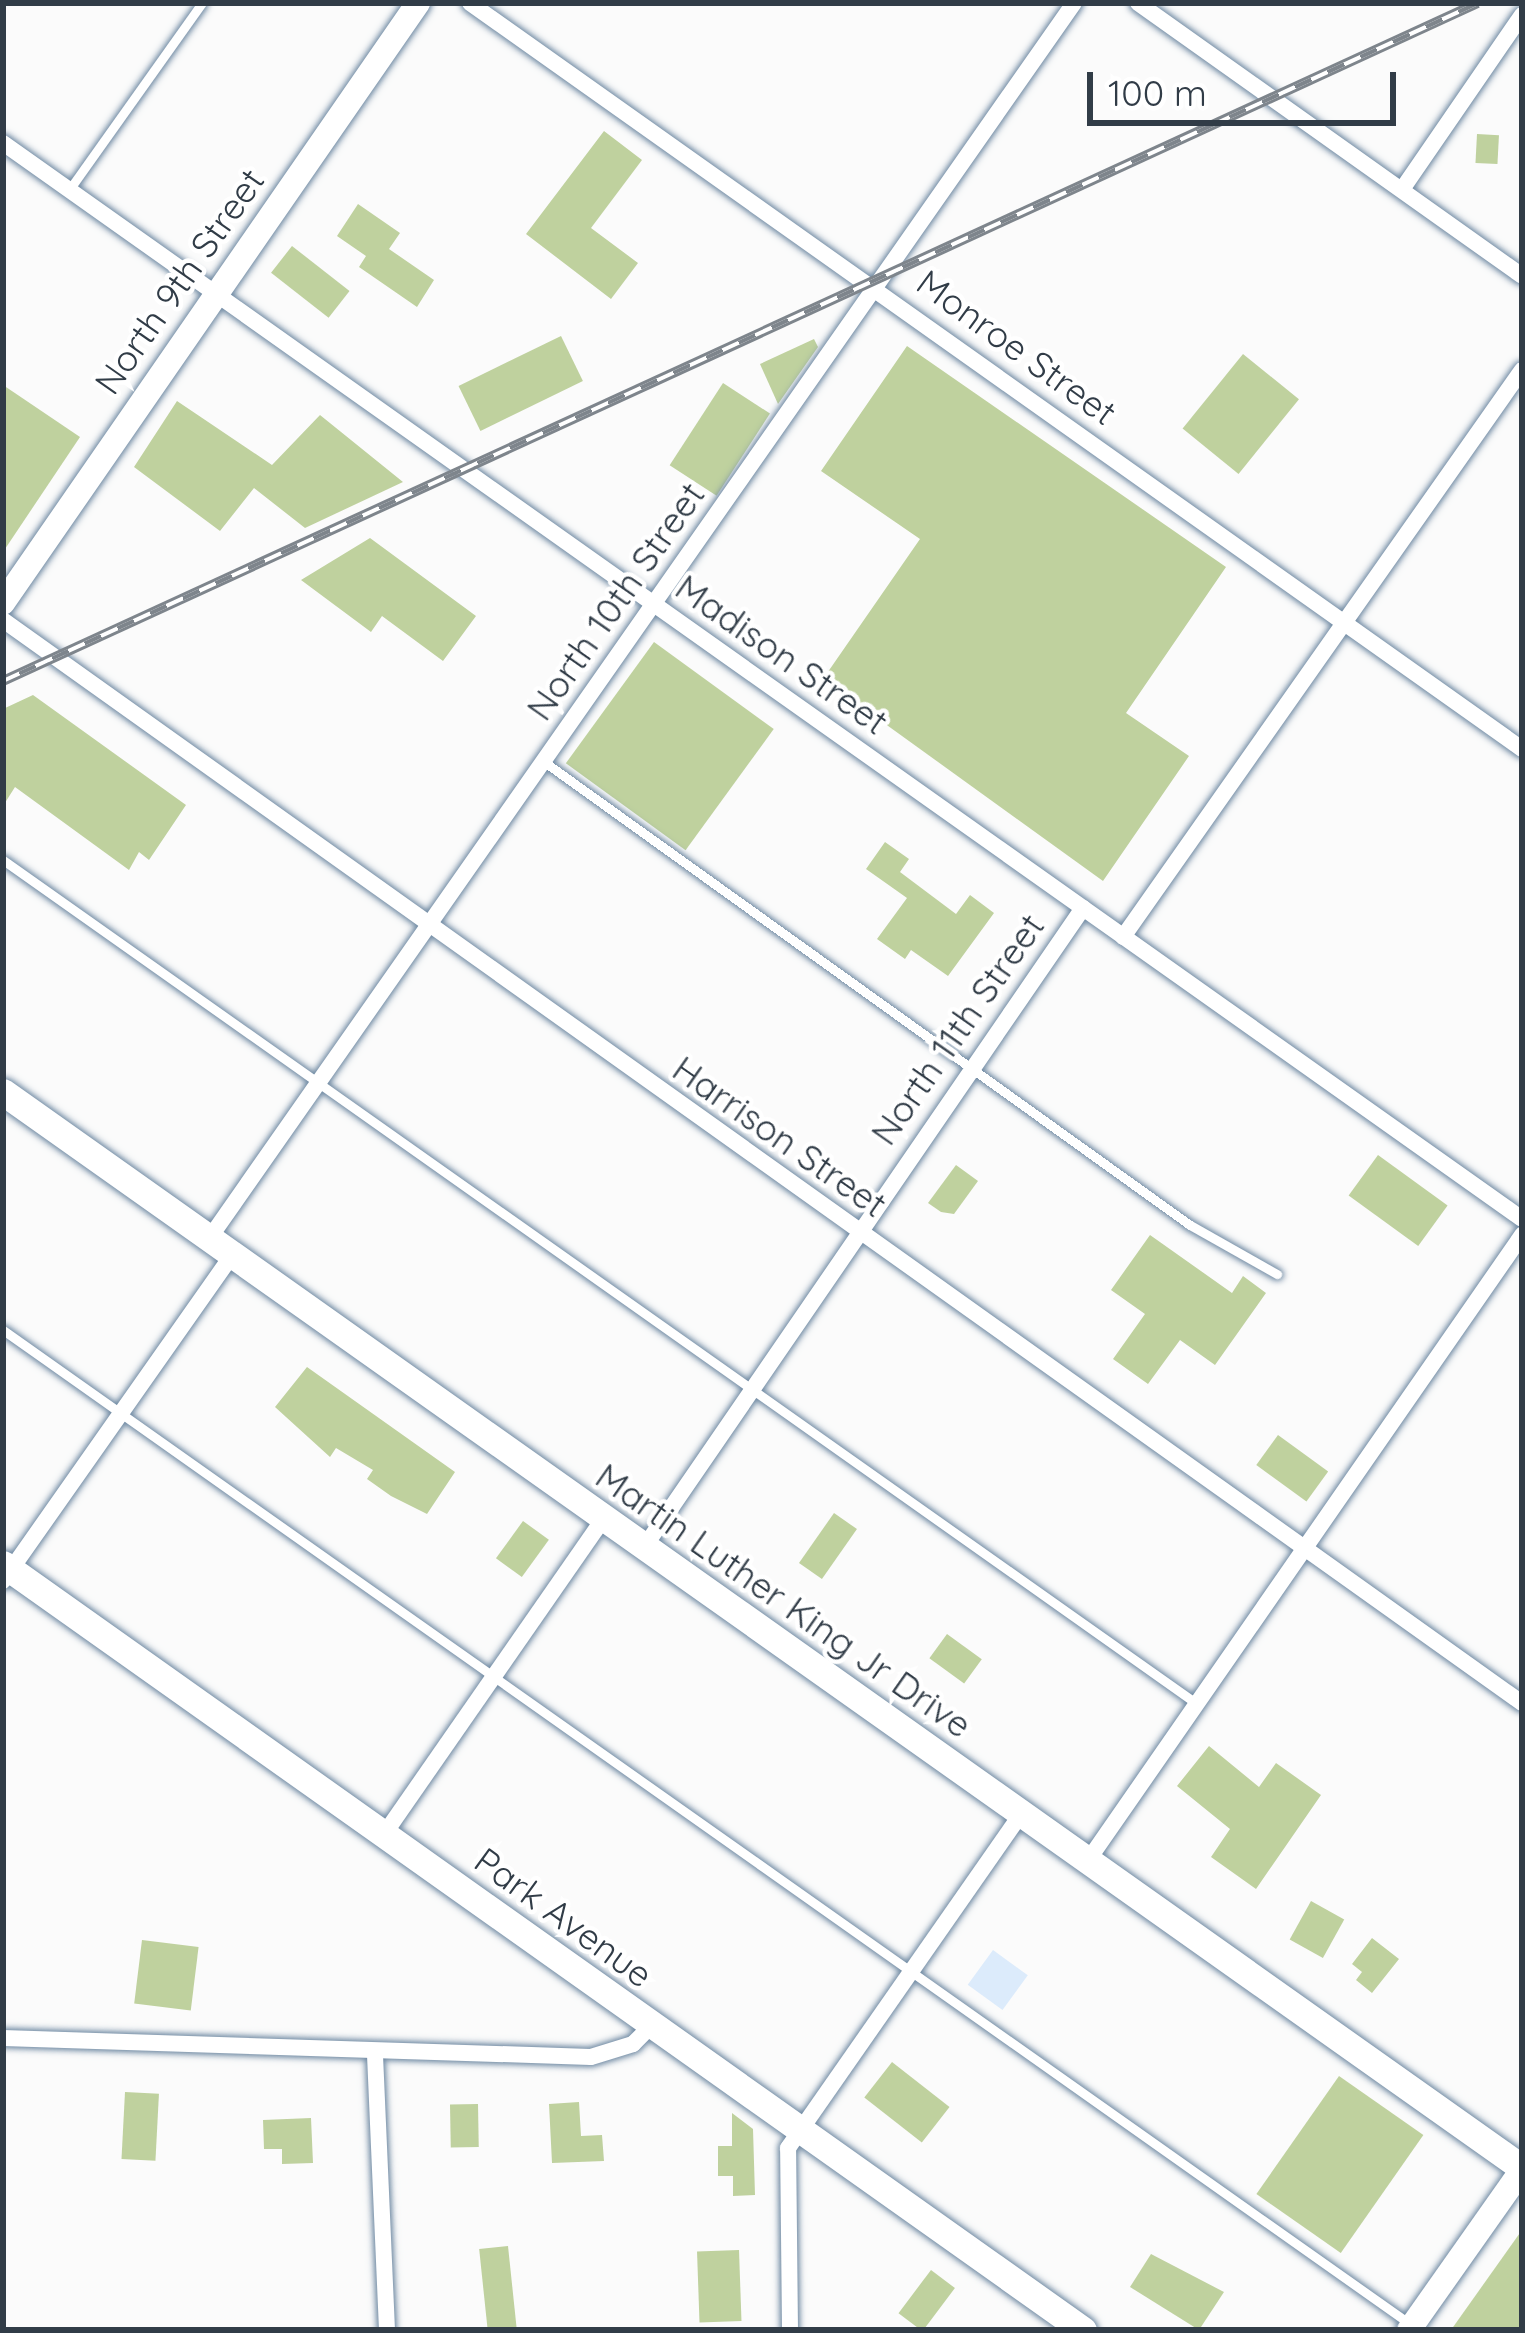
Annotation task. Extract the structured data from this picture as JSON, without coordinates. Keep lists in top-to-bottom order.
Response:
{
  "streets": {
    "main road": ["Martin Luther King Jr Drive", "Park Avenue"],
    "street": [
      "North 9th Street",
      "Monroe Street",
      "North 10th Street",
      "Madison Street",
      "North 11th Street",
      "Harrison Street"
    ]
  },
  "crossings": [
    ["North 9th Street", "Madison Street"],
    ["Monroe Street", "North 10th Street"],
    ["North 10th Street", "Madison Street"],
    ["North 10th Street", "Harrison Street"],
    ["North 10th Street", "Martin Luther King Jr Drive"],
    ["North 10th Street", "Park Avenue"],
    ["Madison Street", "North 11th Street"],
    ["North 11th Street", "Harrison Street"],
    ["North 11th Street", "Martin Luther King Jr Drive"]
  ],
  "scale_bar": "100 m"
}
